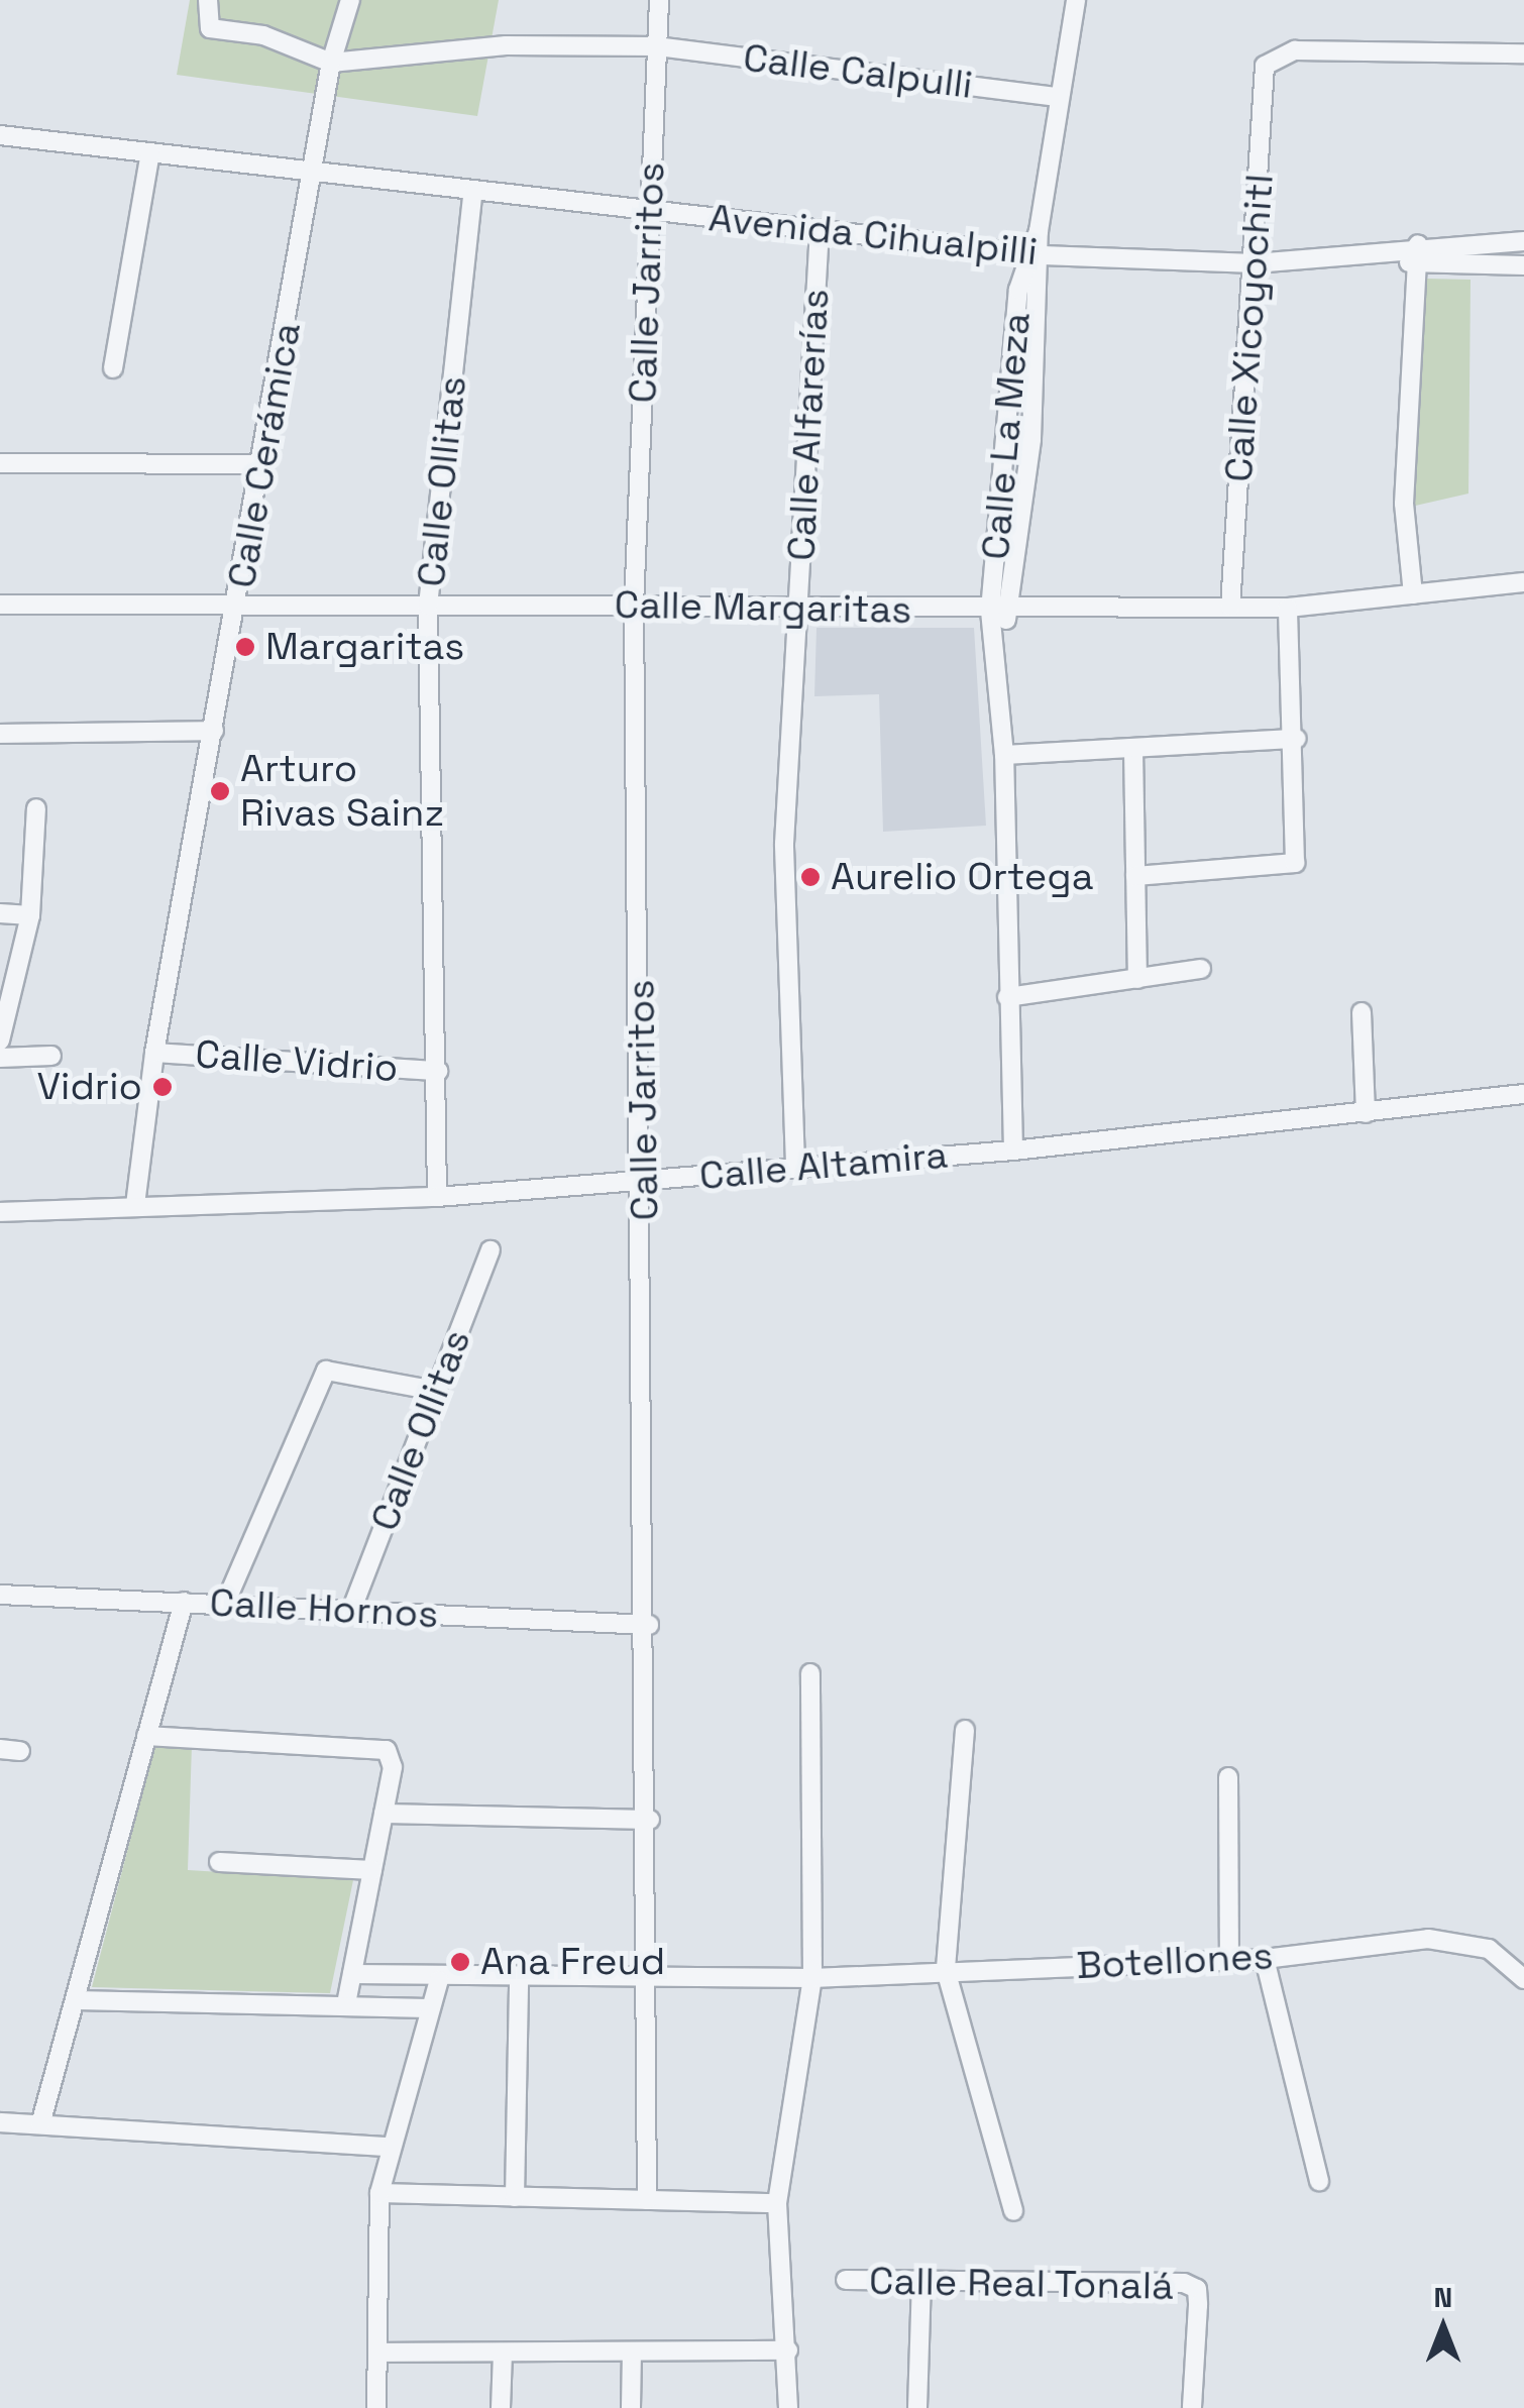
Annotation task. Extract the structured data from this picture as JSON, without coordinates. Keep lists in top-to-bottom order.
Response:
{
  "streets": {
    "street": [
      "Calle Calpulli",
      "Avenida Cihualpilli",
      "Calle Jarritos",
      "Calle Xicoyochitl",
      "Calle Alfarerías",
      "Calle La Meza",
      "Calle Cerámica",
      "Calle Ollitas",
      "Calle Margaritas",
      "Calle Vidrio",
      "Calle Altamira",
      "Calle Hornos",
      "Botellones",
      "Calle Real Tonalá"
    ]
  },
  "crossings": [
    ["Calle Calpulli", "Calle Jarritos"],
    ["Calle Calpulli", "Calle La Meza"],
    ["Calle Calpulli", "Calle Cerámica"],
    ["Avenida Cihualpilli", "Calle Jarritos"],
    ["Avenida Cihualpilli", "Calle Xicoyochitl"],
    ["Avenida Cihualpilli", "Calle Alfarerías"],
    ["Avenida Cihualpilli", "Calle La Meza"],
    ["Avenida Cihualpilli", "Calle Cerámica"],
    ["Avenida Cihualpilli", "Calle Ollitas"],
    ["Calle Jarritos", "Calle Margaritas"],
    ["Calle Jarritos", "Calle Altamira"],
    ["Calle Jarritos", "Calle Hornos"],
    ["Calle Jarritos", "Botellones"],
    ["Calle Xicoyochitl", "Calle Margaritas"],
    ["Calle Alfarerías", "Calle Margaritas"],
    ["Calle Alfarerías", "Calle Altamira"],
    ["Calle La Meza", "Calle Margaritas"],
    ["Calle La Meza", "Calle Altamira"],
    ["Calle Cerámica", "Calle Margaritas"],
    ["Calle Cerámica", "Calle Vidrio"],
    ["Calle Cerámica", "Calle Altamira"],
    ["Calle Ollitas", "Calle Margaritas"],
    ["Calle Ollitas", "Calle Vidrio"],
    ["Calle Ollitas", "Calle Altamira"],
    ["Calle Ollitas", "Calle Hornos"]
  ],
  "places": [
    "Margaritas",
    "Arturo Rivas Sainz",
    "Aurelio Ortega",
    "Vidrio",
    "Ana Freud"
  ],
  "north": "top"
}
